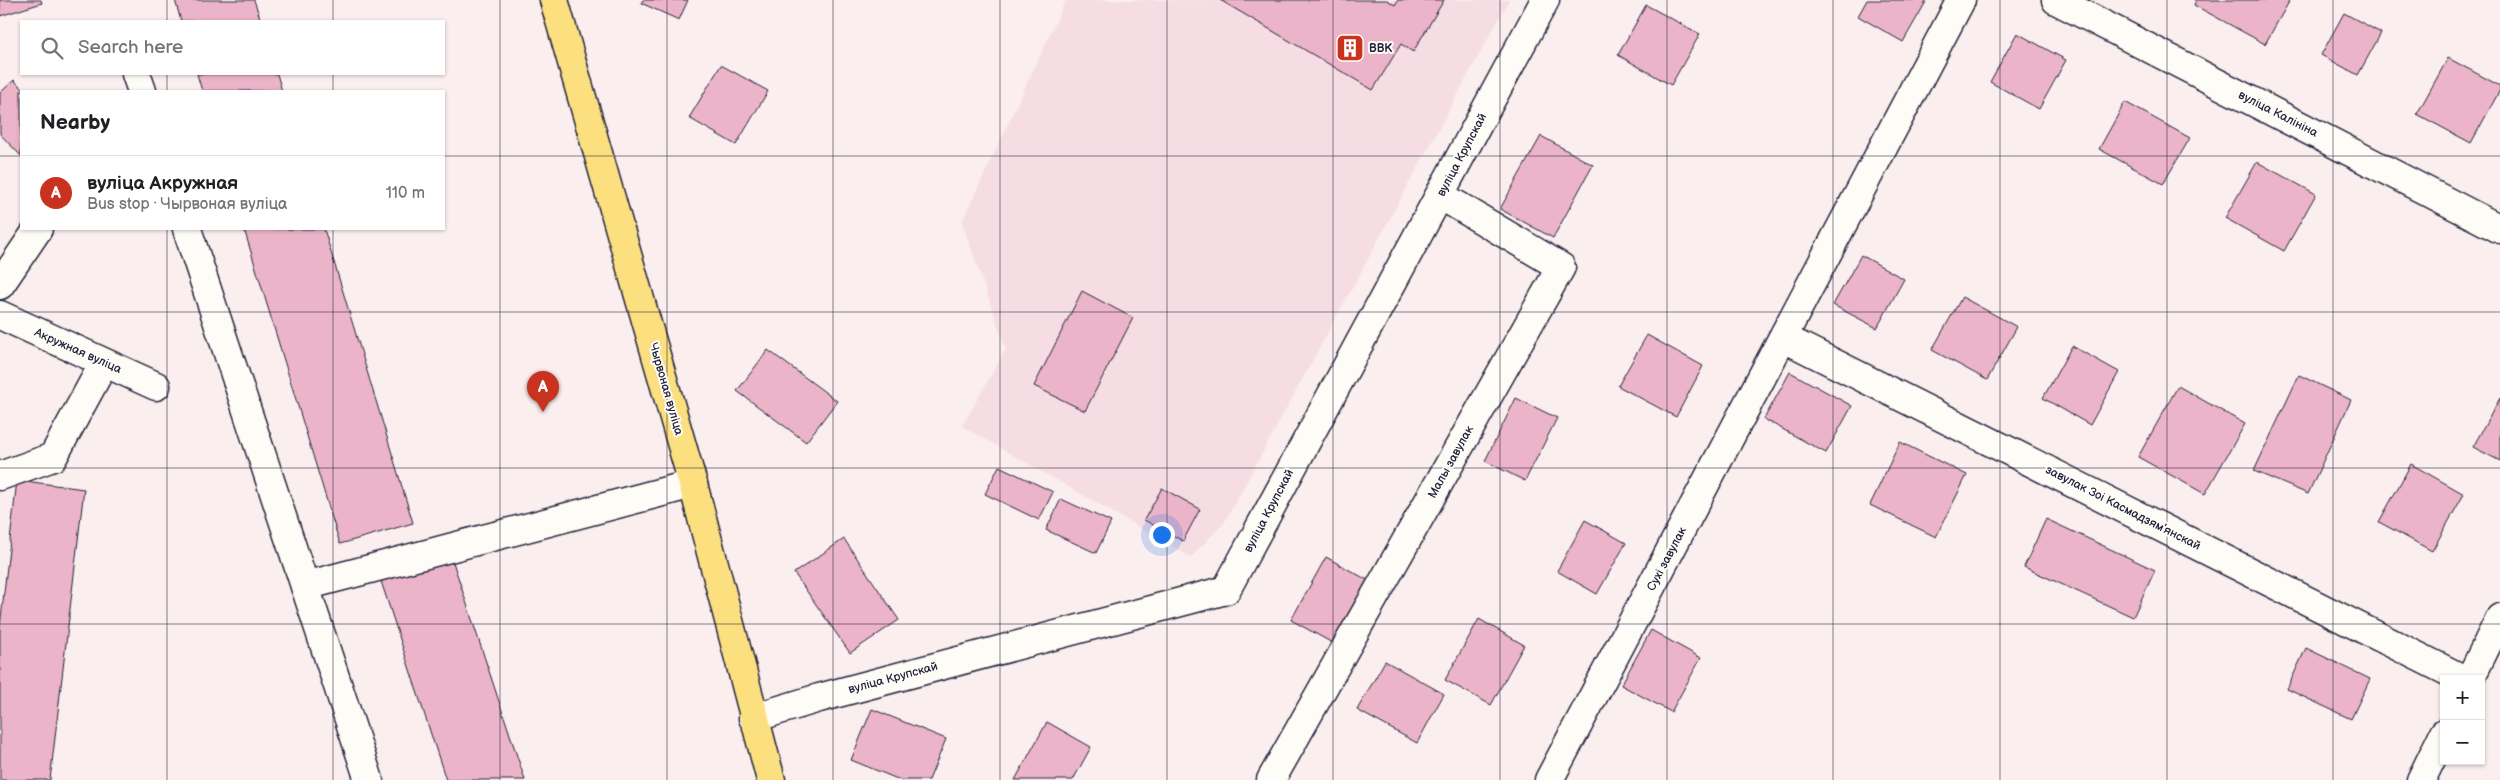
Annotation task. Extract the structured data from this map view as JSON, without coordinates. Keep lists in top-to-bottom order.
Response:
{
  "streets": {
    "main road": ["Чырвоная вуліца"],
    "street": [
      "вуліца Калініна",
      "вуліца Крупскай",
      "Акружная вуліца",
      "Малы завулак",
      "завулак Зоі Касмадзямʼянскай",
      "Сухі завулак"
    ]
  },
  "crossings": [
    ["вуліца Крупскай", "Чырвоная вуліца"],
    ["вуліца Крупскай", "Малы завулак"],
    ["завулак Зоі Касмадзямʼянскай", "Сухі завулак"]
  ],
  "places": {
    "building": ["ВВК"]
  },
  "page": {
    "search": "Search here",
    "heading": "Nearby",
    "list": [
      {
        "mark": "A",
        "name": "вуліца Акружная",
        "note": "Bus stop · Чырвоная вуліца",
        "value": "110 m"
      }
    ],
    "pins": "A",
    "map_buttons": ["+", "−"]
  }
}
